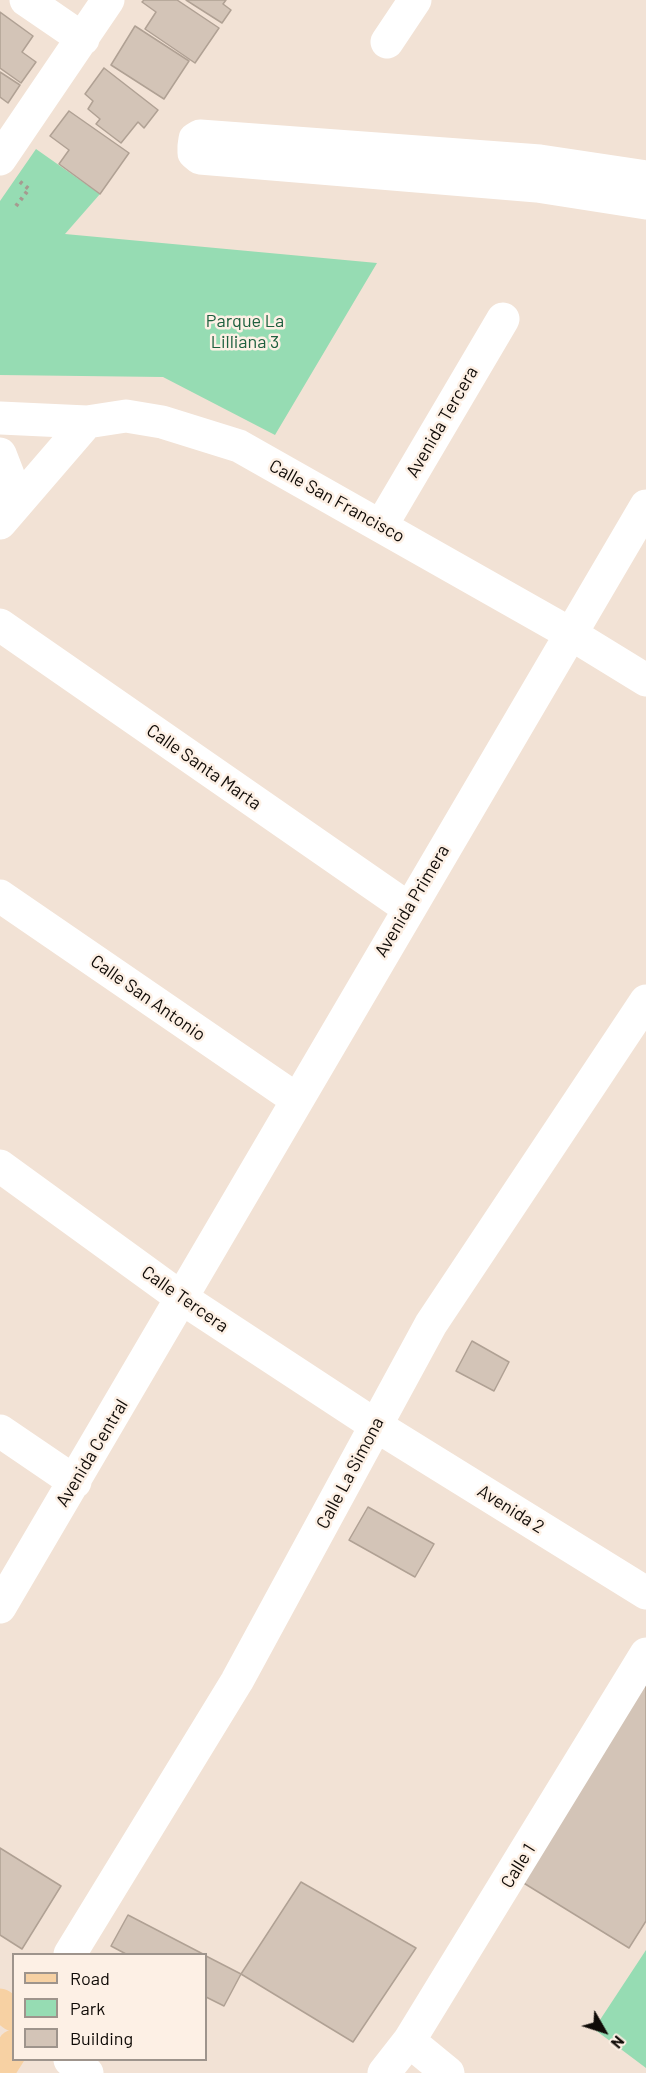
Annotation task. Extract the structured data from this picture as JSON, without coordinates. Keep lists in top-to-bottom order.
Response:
{
  "streets": {
    "street": [
      "Avenida Tercera",
      "Calle San Francisco",
      "Calle Santa Marta",
      "Avenida Primera",
      "Calle San Antonio",
      "Calle Tercera",
      "Avenida Central",
      "Calle La Simona",
      "Avenida 2",
      "Calle 1"
    ]
  },
  "crossings": [
    ["Avenida Tercera", "Calle San Francisco"],
    ["Calle San Francisco", "Avenida Primera"],
    ["Calle Santa Marta", "Avenida Primera"],
    ["Avenida Primera", "Calle San Antonio"],
    ["Avenida Primera", "Calle Tercera"],
    ["Avenida Primera", "Avenida Central"],
    ["Calle Tercera", "Avenida Central"],
    ["Calle Tercera", "Calle La Simona"],
    ["Calle Tercera", "Avenida 2"],
    ["Calle La Simona", "Avenida 2"]
  ],
  "parks": ["Parque La Lilliana 3"],
  "legend": ["Road", "Park", "Building"],
  "north": "bottom right"
}
